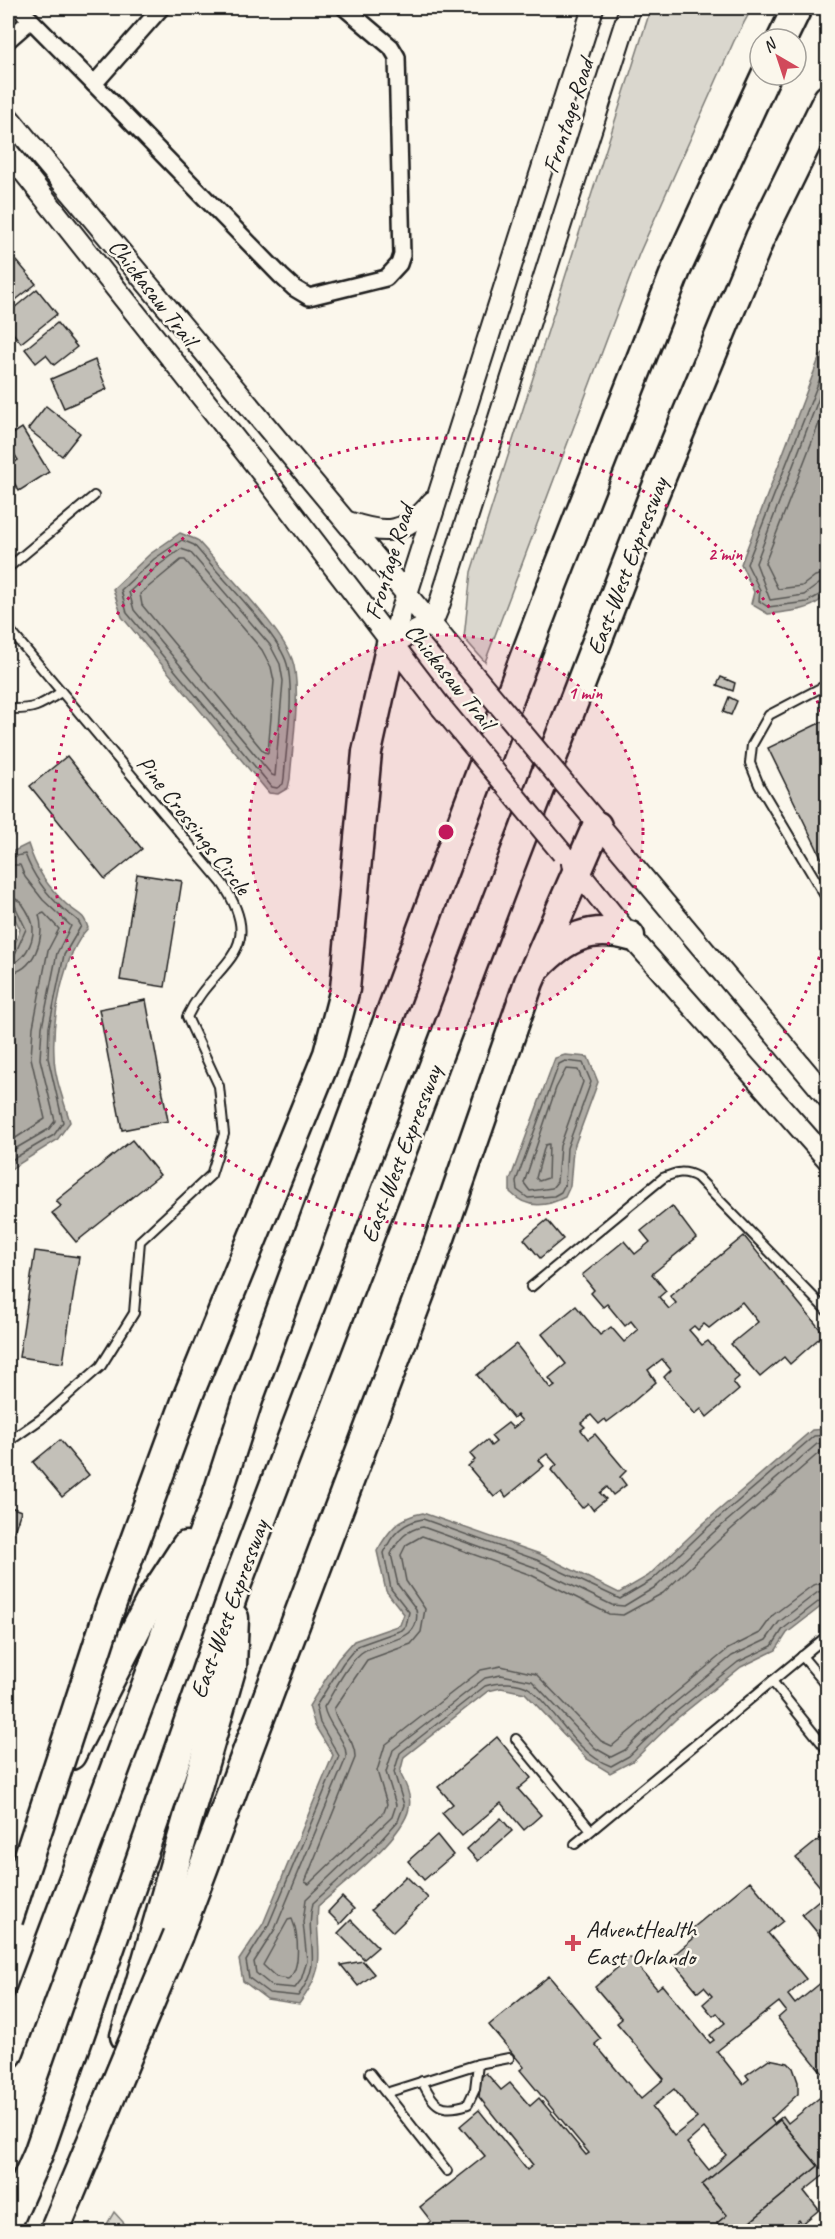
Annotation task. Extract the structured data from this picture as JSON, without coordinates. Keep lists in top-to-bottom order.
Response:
{
  "streets": {
    "highway": ["East-West Expressway"],
    "street": ["Frontage Road", "Chickasaw Trail"],
    "lane": ["Pine Crossings Circle"]
  },
  "crossings": [
    ["Frontage Road", "Chickasaw Trail"]
  ],
  "places": {
    "health": ["AdventHealth East Orlando"]
  },
  "north": "top left",
  "rings": ["2 min", "1 min"]
}
